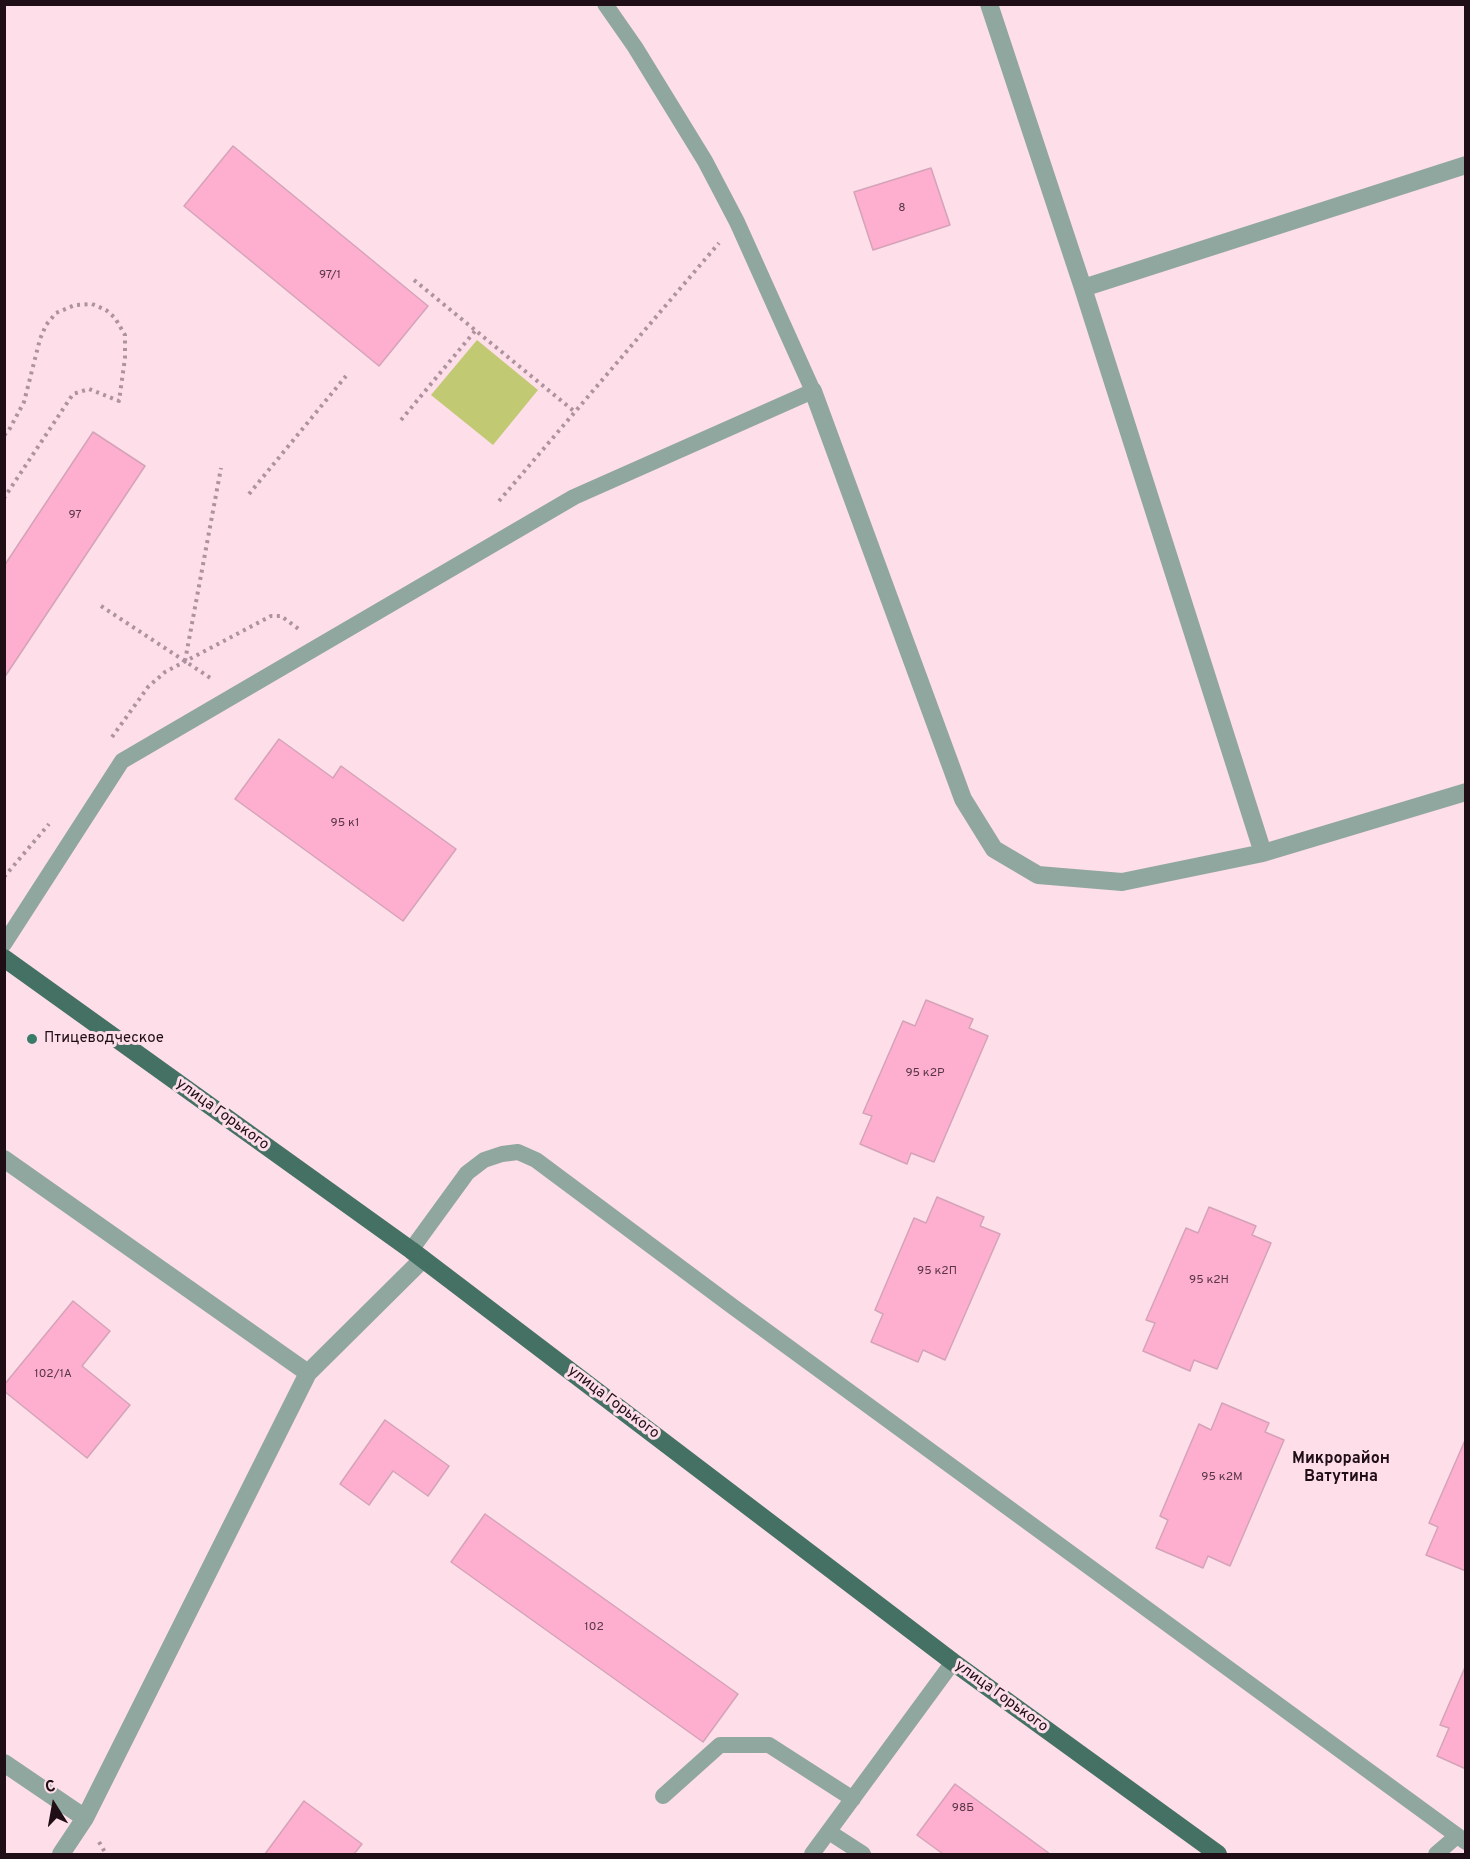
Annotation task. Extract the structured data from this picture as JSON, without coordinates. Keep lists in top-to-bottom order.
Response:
{
  "streets": {
    "main road": ["улица Горького"]
  },
  "districts": ["Микрорайон Ватутина"],
  "places": ["Птицеводческое"],
  "house_numbers": [
    "8",
    "97/1",
    "97",
    "95 к1",
    "95 к2Р",
    "95 к2П",
    "95 к2Н",
    "102/1А",
    "95 к2М",
    "102",
    "98Б"
  ],
  "north": "top"
}
